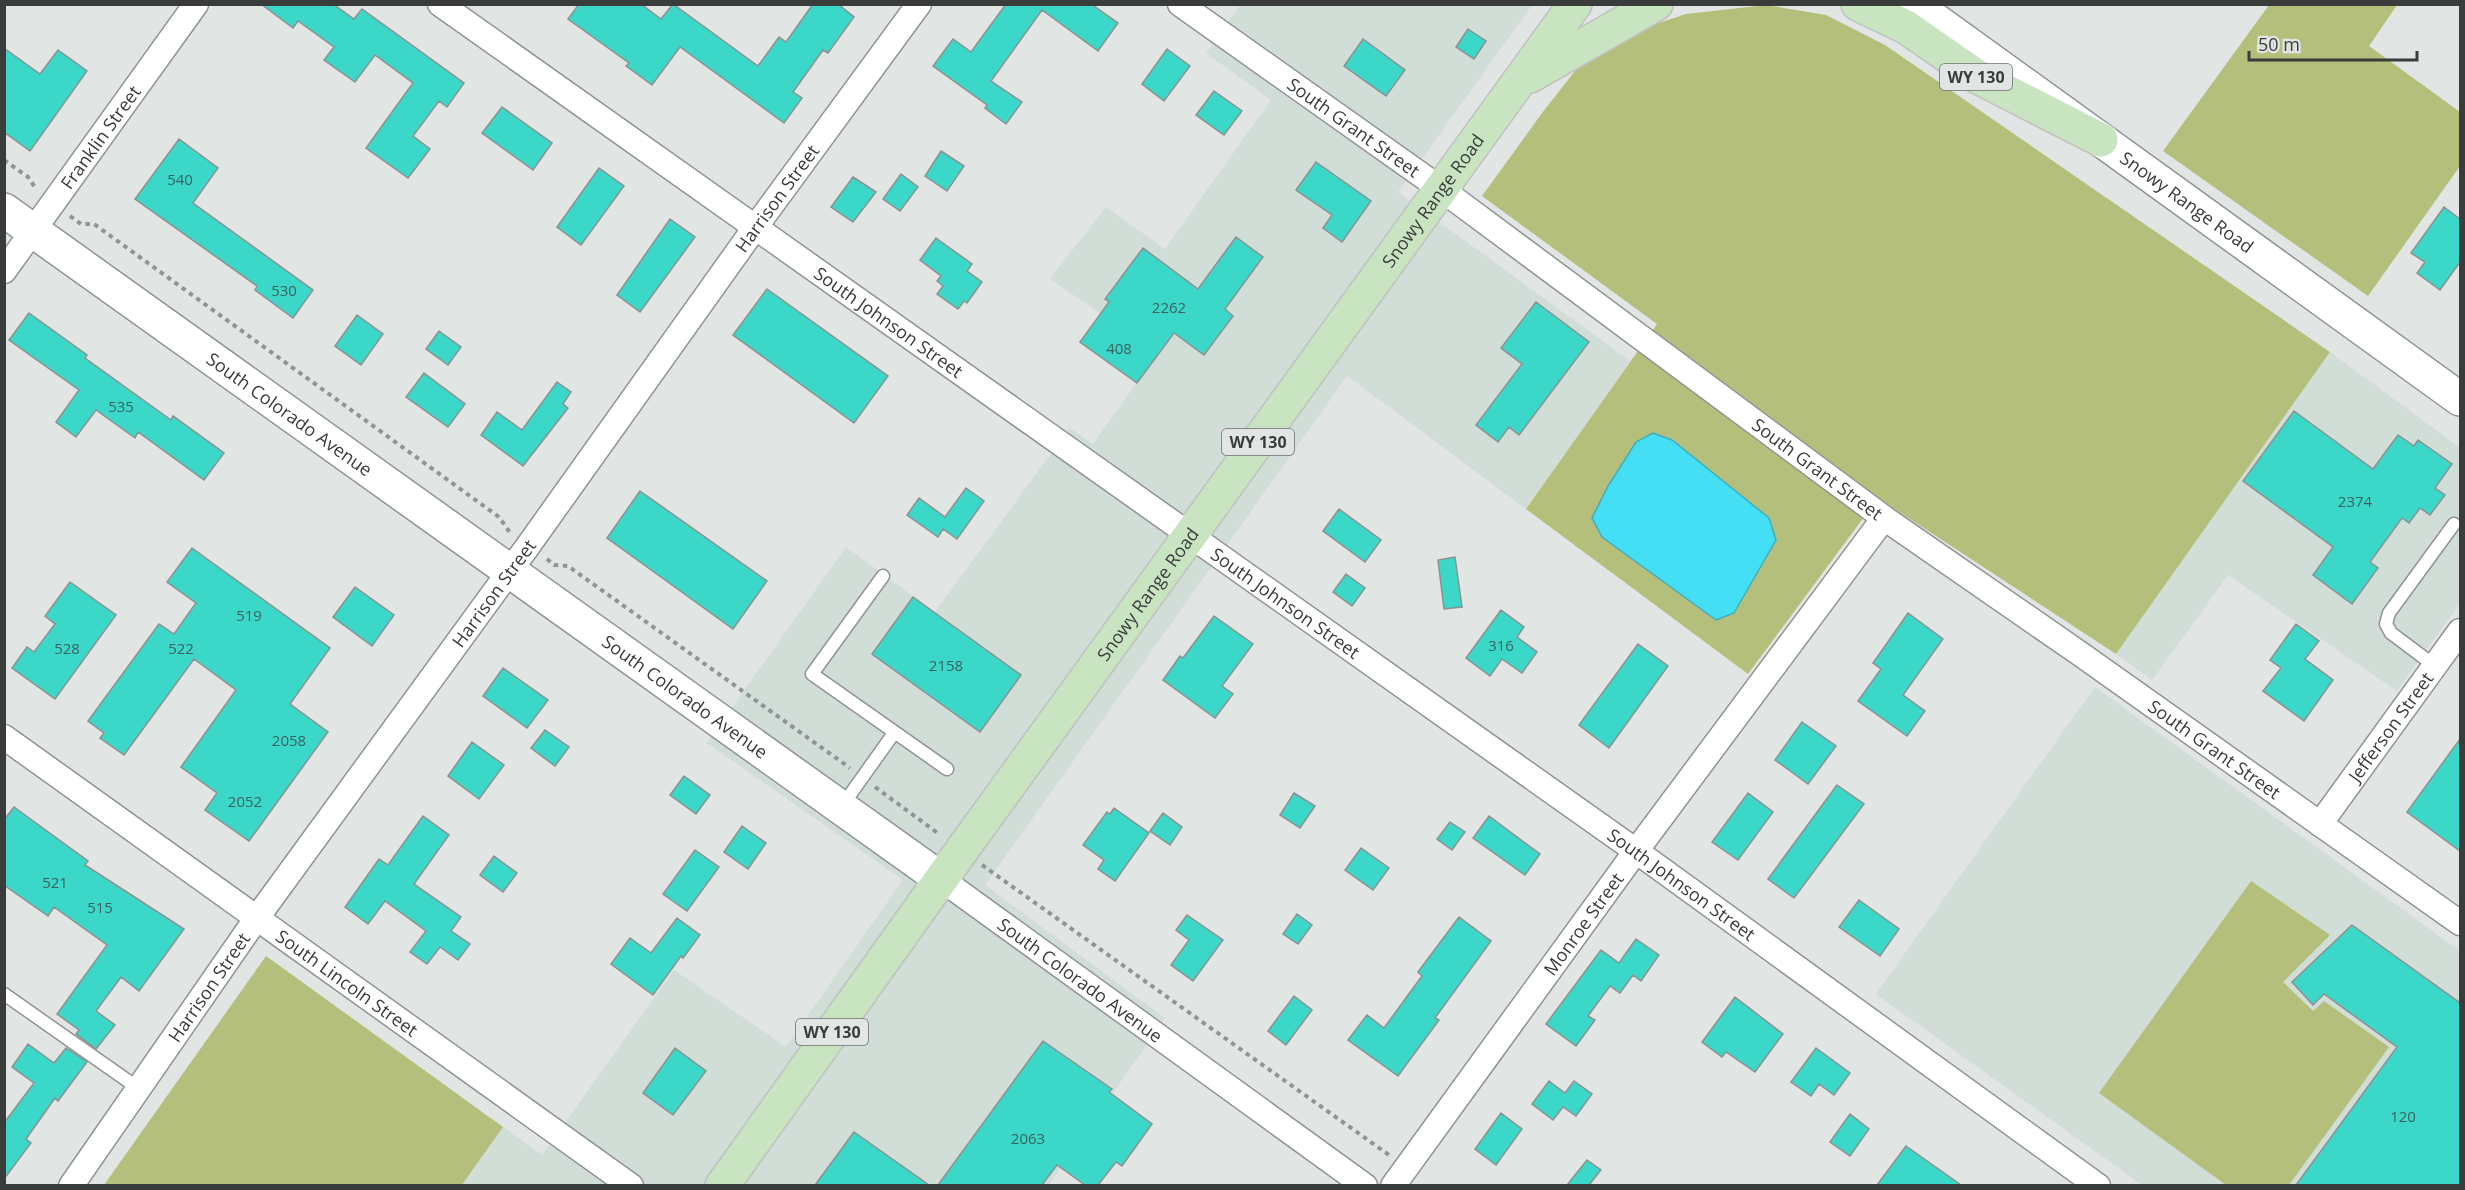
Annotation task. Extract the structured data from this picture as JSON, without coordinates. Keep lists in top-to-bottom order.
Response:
{
  "streets": {
    "main road": ["WY 130", "Snowy Range Road"],
    "street": [
      "South Grant Street",
      "Franklin Street",
      "Harrison Street",
      "South Johnson Street",
      "South Colorado Avenue",
      "Jefferson Street",
      "Monroe Street",
      "South Lincoln Street"
    ]
  },
  "crossings": [
    ["WY 130", "Snowy Range Road"],
    ["South Grant Street", "Snowy Range Road"],
    ["South Grant Street", "Jefferson Street"],
    ["South Grant Street", "Monroe Street"],
    ["Franklin Street", "South Colorado Avenue"],
    ["Harrison Street", "South Johnson Street"],
    ["Harrison Street", "South Colorado Avenue"],
    ["Harrison Street", "South Lincoln Street"],
    ["Snowy Range Road", "South Johnson Street"],
    ["Snowy Range Road", "South Colorado Avenue"],
    ["South Johnson Street", "Monroe Street"]
  ],
  "house_numbers": [
    "540",
    "530",
    "2262",
    "408",
    "535",
    "2374",
    "519",
    "316",
    "528",
    "522",
    "2158",
    "2058",
    "2052",
    "521",
    "515",
    "120",
    "2063"
  ],
  "scale_bar": "50 m"
}
